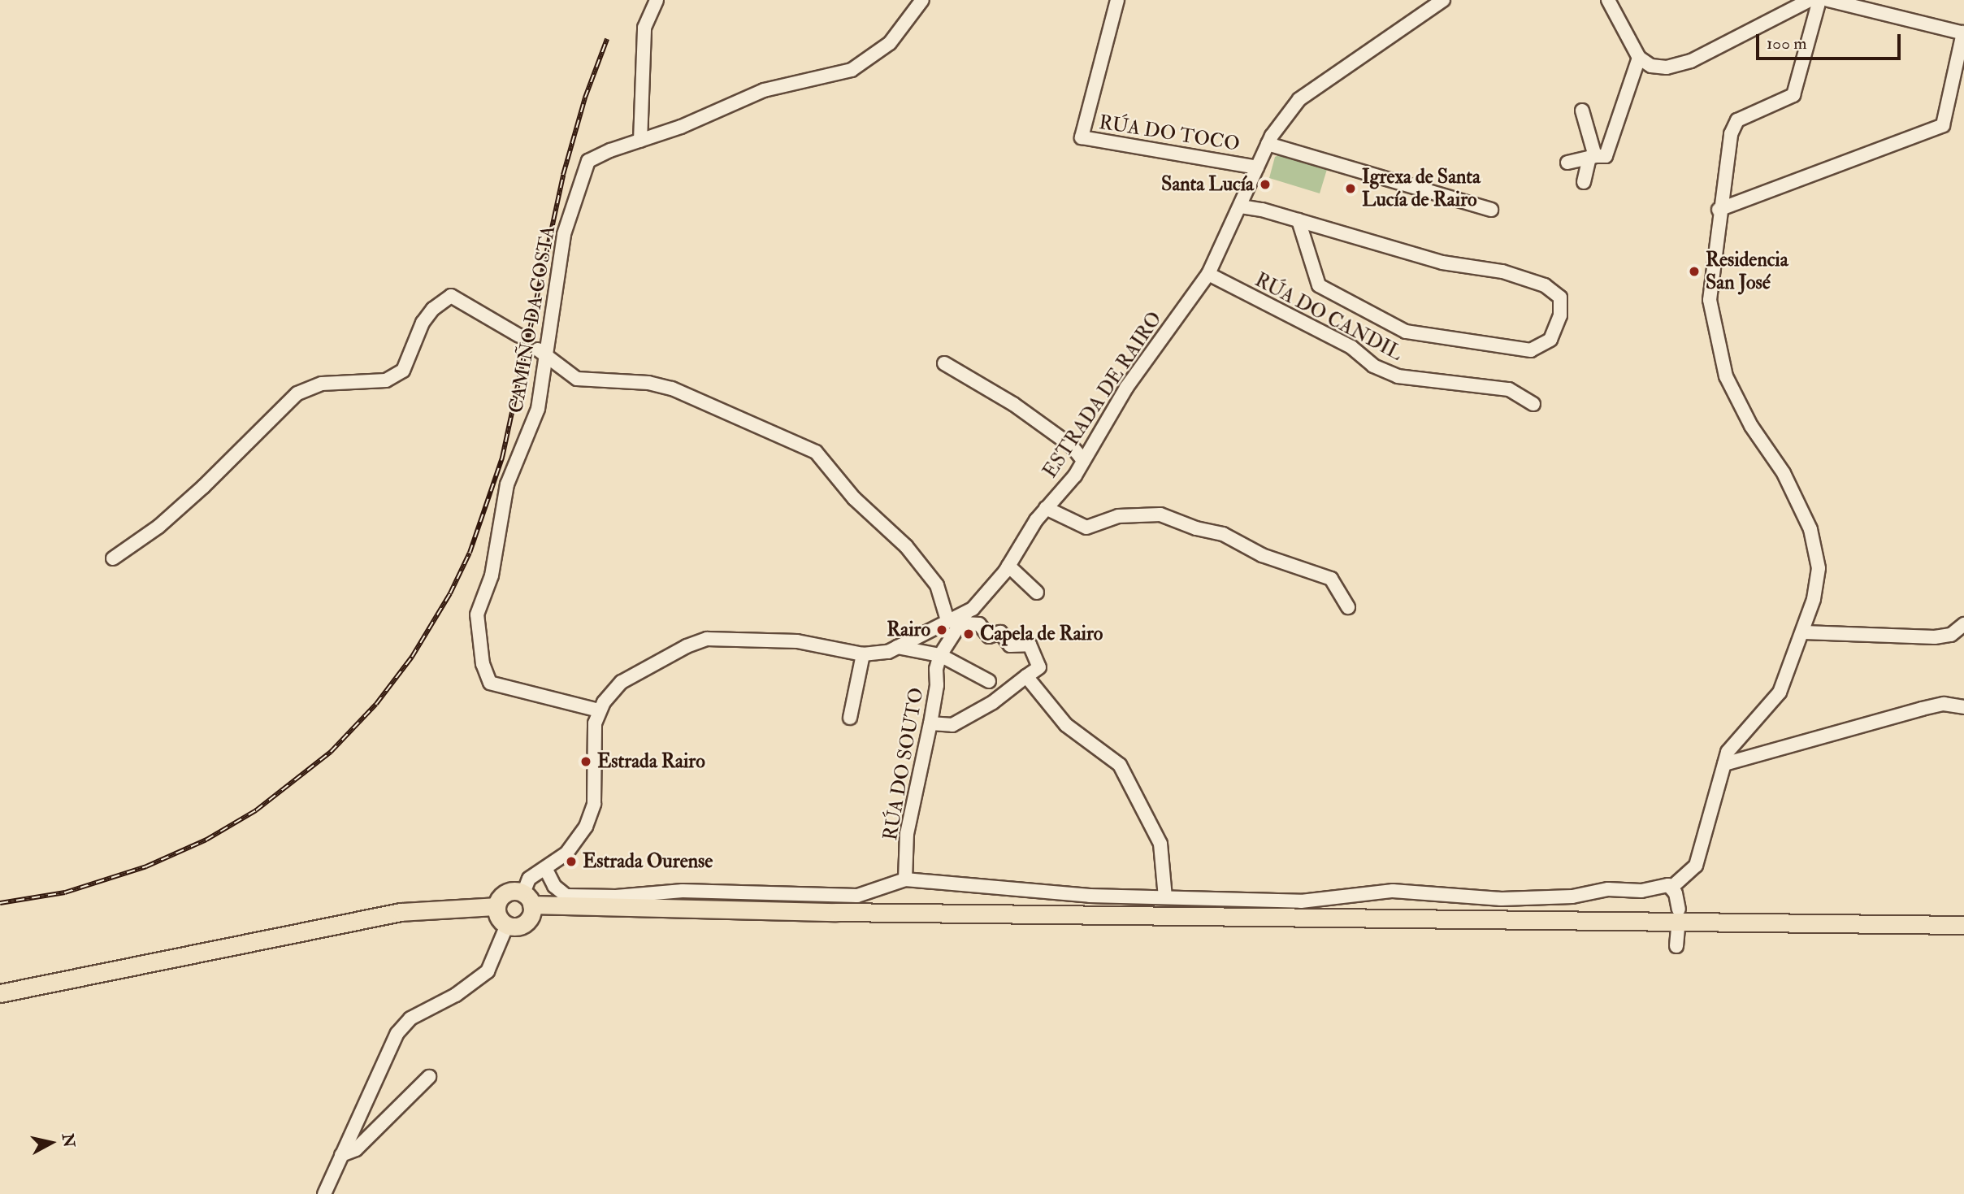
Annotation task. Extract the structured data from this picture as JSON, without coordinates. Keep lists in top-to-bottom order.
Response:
{
  "streets": {
    "street": [
      "RÚA DO TOCO",
      "RÚA DO CANDIL",
      "CAMIÑO DA COSTA",
      "ESTRADA DE RAIRO",
      "RÚA DO SOUTO"
    ]
  },
  "crossings": [
    ["RÚA DO TOCO", "ESTRADA DE RAIRO"],
    ["RÚA DO CANDIL", "ESTRADA DE RAIRO"],
    ["CAMIÑO DA COSTA", "ESTRADA DE RAIRO"]
  ],
  "places": [
    "Santa Lucía",
    "Igrexa de Santa Lucía de Rairo",
    "Residencia San José",
    "Rairo",
    "Capela de Rairo",
    "Estrada Rairo",
    "Estrada Ourense"
  ],
  "scale_bar": "100 m",
  "north": "right"
}
